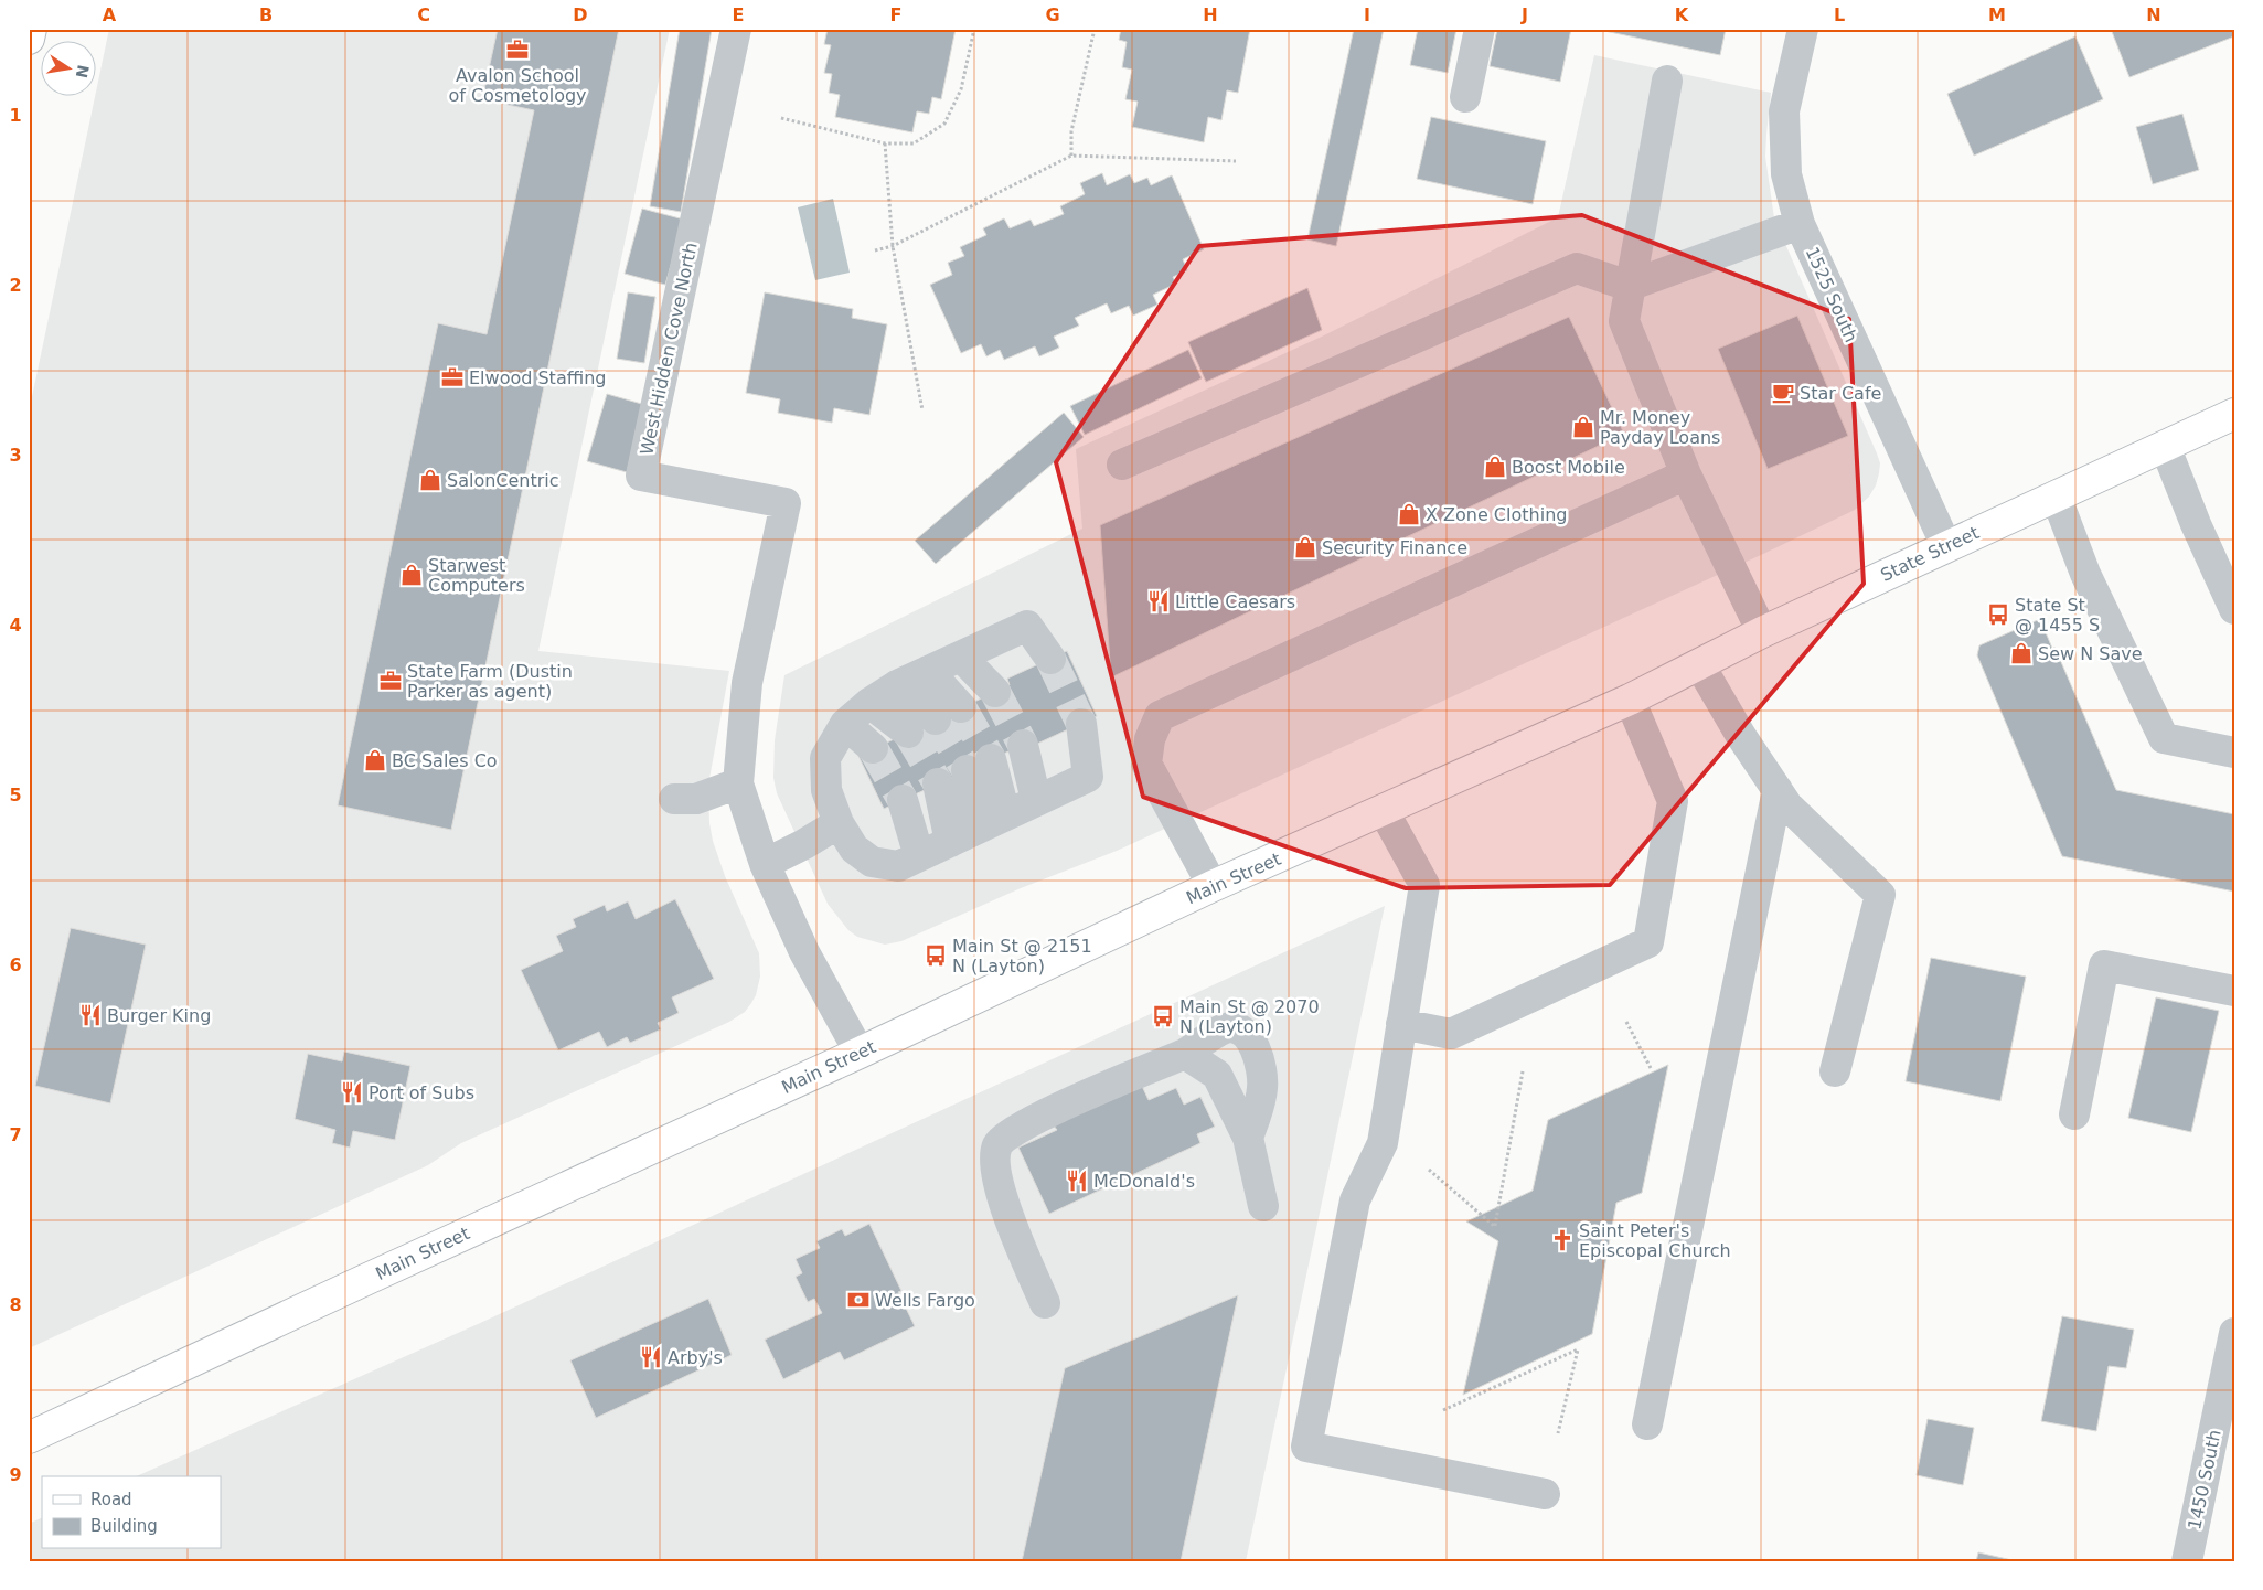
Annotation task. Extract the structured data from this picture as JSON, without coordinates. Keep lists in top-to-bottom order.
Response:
{
  "streets": {
    "main road": ["State Street", "Main Street"],
    "street": ["1525 South", "West Hidden Cove North", "1450 South"]
  },
  "crossings": [
    ["1525 South", "State Street"],
    ["West Hidden Cove North", "Main Street"],
    ["State Street", "Main Street"]
  ],
  "places": {
    "office": ["Avalon School of Cosmetology", "Elwood Staffing", "State Farm (Dustin Parker as agent)"],
    "cafe": ["Star Cafe"],
    "shop": [
      "Mr. Money Payday Loans",
      "Boost Mobile",
      "SalonCentric",
      "X Zone Clothing",
      "Security Finance",
      "Starwest Computers",
      "Sew N Save",
      "BC Sales Co"
    ],
    "restaurant": [
      "Little Caesars",
      "Burger King",
      "Port of Subs",
      "McDonald's",
      "Arby's"
    ],
    "bus stop": ["State St @ 1455 S", "Main St @ 2151 N (Layton)", "Main St @ 2070 N (Layton)"],
    "church": ["Saint Peter's Episcopal Church"],
    "bank": ["Wells Fargo"]
  },
  "legend": ["Road", "Building"],
  "north": "right",
  "grid": {
    "columns": [
      "A",
      "B",
      "C",
      "D",
      "E",
      "F",
      "G",
      "H",
      "I",
      "J",
      "K",
      "L",
      "M",
      "N"
    ],
    "rows": [
      "1",
      "2",
      "3",
      "4",
      "5",
      "6",
      "7",
      "8",
      "9"
    ]
  }
}
